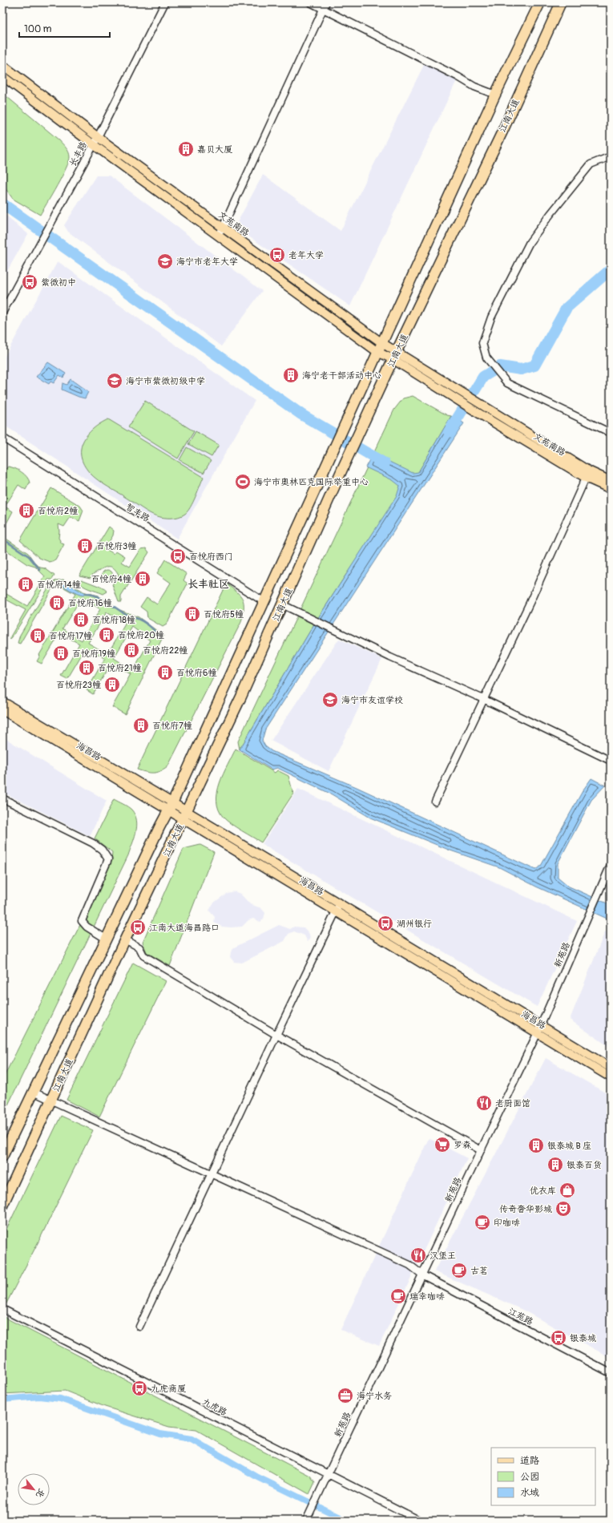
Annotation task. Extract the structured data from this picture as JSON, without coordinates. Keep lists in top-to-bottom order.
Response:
{
  "streets": {
    "highway": ["江南大道"],
    "main road": ["文苑南路", "海昌路"],
    "street": [
      "长丰路",
      "智丰路",
      "新苑路",
      "江苑路",
      "九虎路"
    ]
  },
  "crossings": [
    ["江南大道", "文苑南路"],
    ["江南大道", "智丰路"],
    ["江南大道", "海昌路"],
    ["江南大道", "江苑路"],
    ["长丰路", "文苑南路"],
    ["海昌路", "新苑路"],
    ["新苑路", "江苑路"],
    ["新苑路", "九虎路"]
  ],
  "districts": ["长丰社区"],
  "places": {
    "building": [
      "嘉贝大厦",
      "海宁老干部活动中心",
      "百悦府2幢",
      "百悦府3幢",
      "百悦府4幢",
      "百悦府14幢",
      "百悦府16幢",
      "百悦府5幢",
      "百悦府18幢",
      "百悦府20幢",
      "百悦府17幢",
      "百悦府22幢",
      "百悦府19幢",
      "百悦府21幢",
      "百悦府6幢",
      "百悦府23幢",
      "百悦府7幢",
      "银泰城 B 座",
      "银泰百货"
    ],
    "bus stop": [
      "老年大学",
      "紫微初中",
      "百悦府西门",
      "湖州银行",
      "江南大道海昌路口",
      "银泰城",
      "九虎商厦"
    ],
    "school or university": ["海宁市老年大学", "海宁市紫微初级中学", "海宁市友谊学校"],
    "sports": ["海宁市奥林匹克国际举重中心"],
    "restaurant": ["老厨面馆", "汉堡王"],
    "supermarket": ["罗森"],
    "shop": ["优衣库"],
    "theatre": ["传奇奢华影城"],
    "cafe": ["印咖啡", "古茗", "瑞幸咖啡"],
    "office": ["海宁水务"]
  },
  "legend": ["道路", "公园", "水域"],
  "scale_bar": "100 m",
  "north": "bottom right"
}
